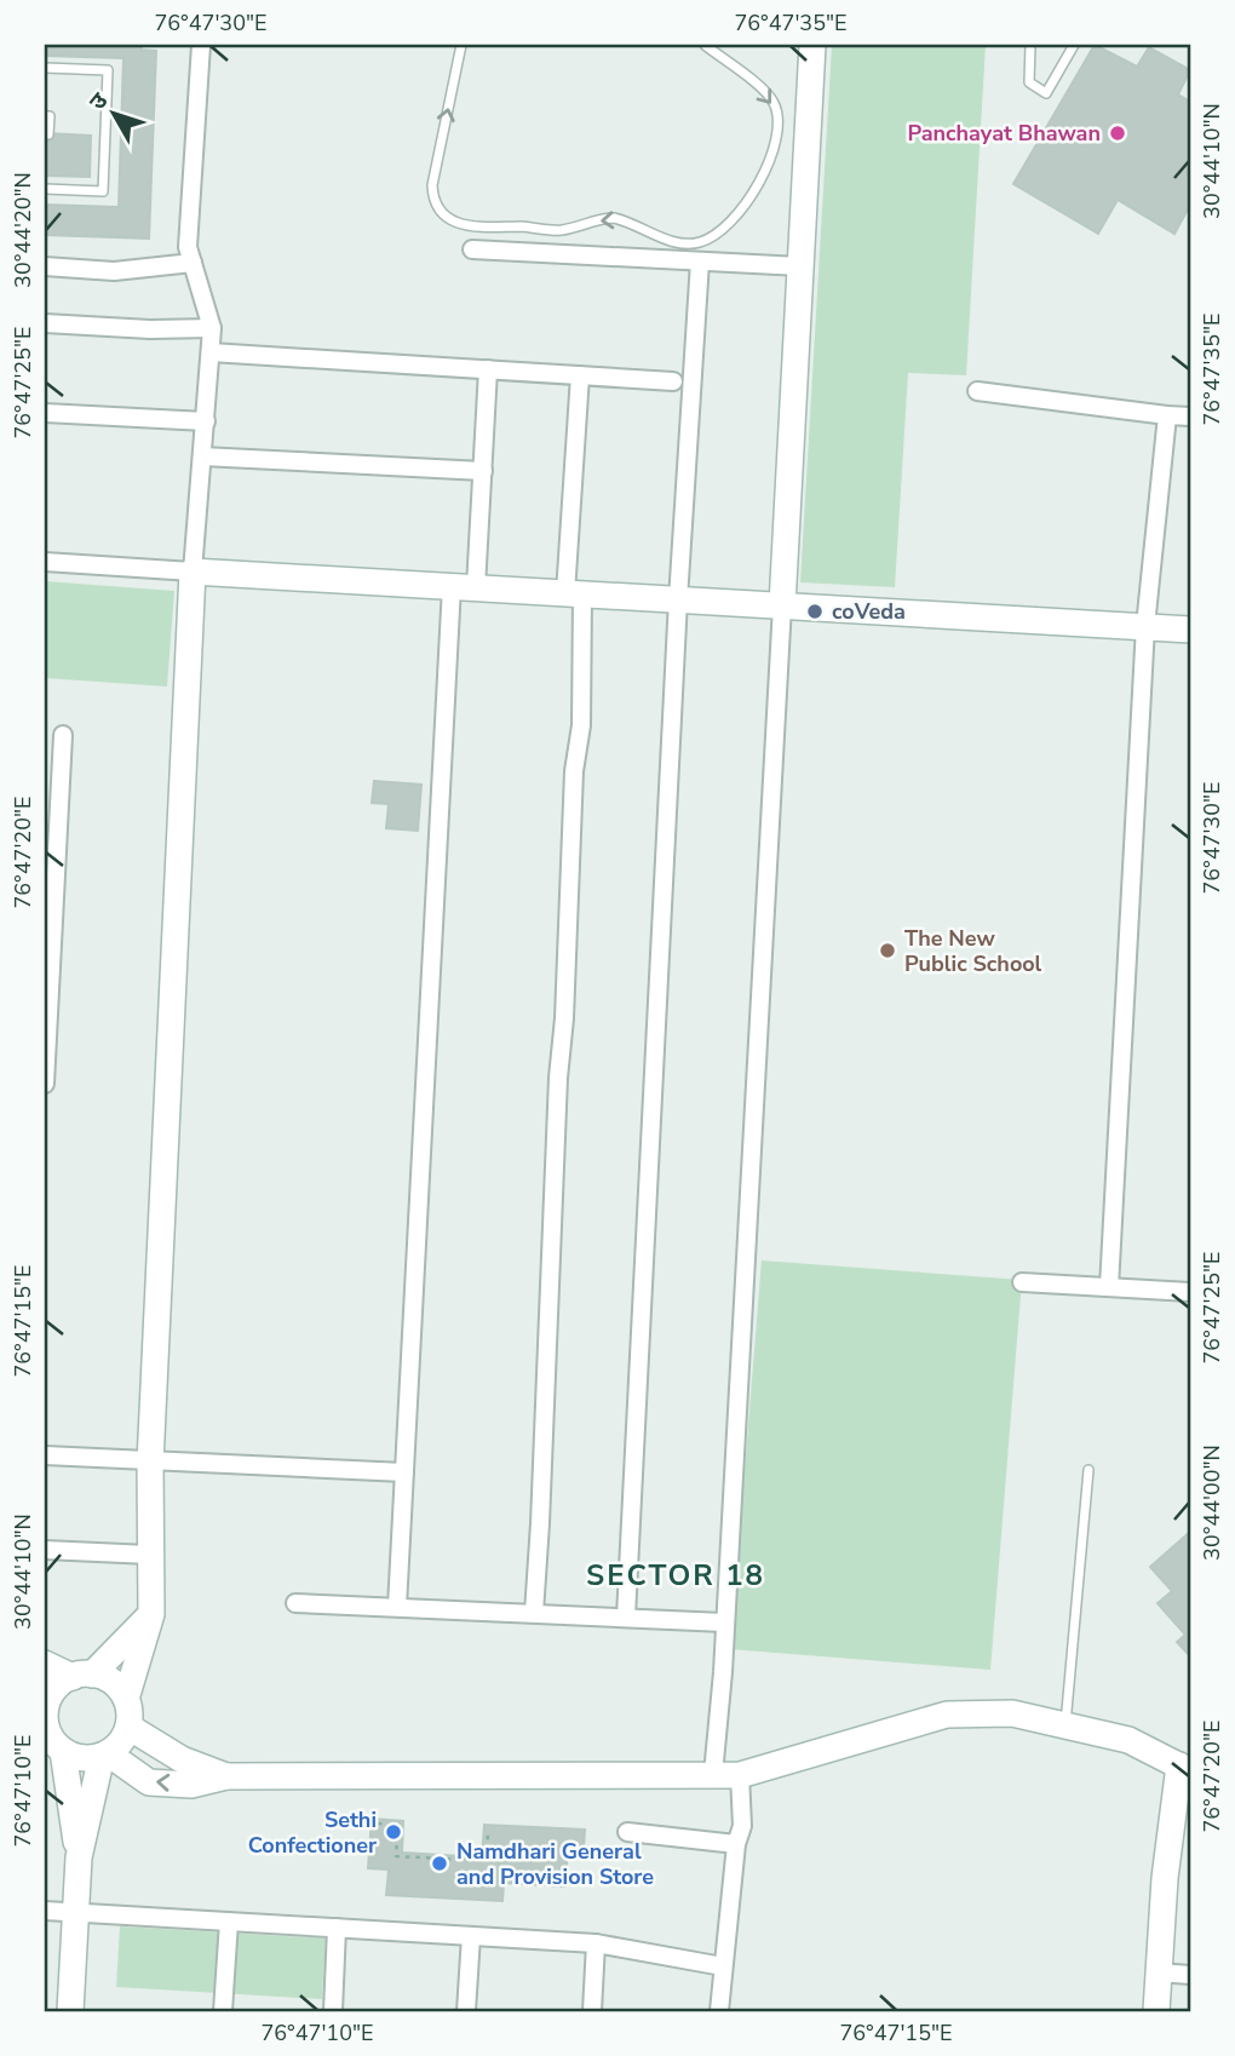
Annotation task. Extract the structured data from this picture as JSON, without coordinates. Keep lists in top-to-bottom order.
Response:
{
  "districts": ["SECTOR 18"],
  "places": [
    "Panchayat Bhawan",
    "coVeda",
    "The New Public School",
    "Sethi Confectioner",
    "Namdhari General and Provision Store"
  ],
  "north": "top left",
  "coordinates": [
    "76°47'30\"E",
    "76°47'35\"E",
    "30°44'10\"N",
    "30°44'20\"N",
    "76°47'25\"E",
    "76°47'20\"E",
    "76°47'15\"E",
    "30°44'00\"N",
    "76°47'10\"E"
  ]
}
